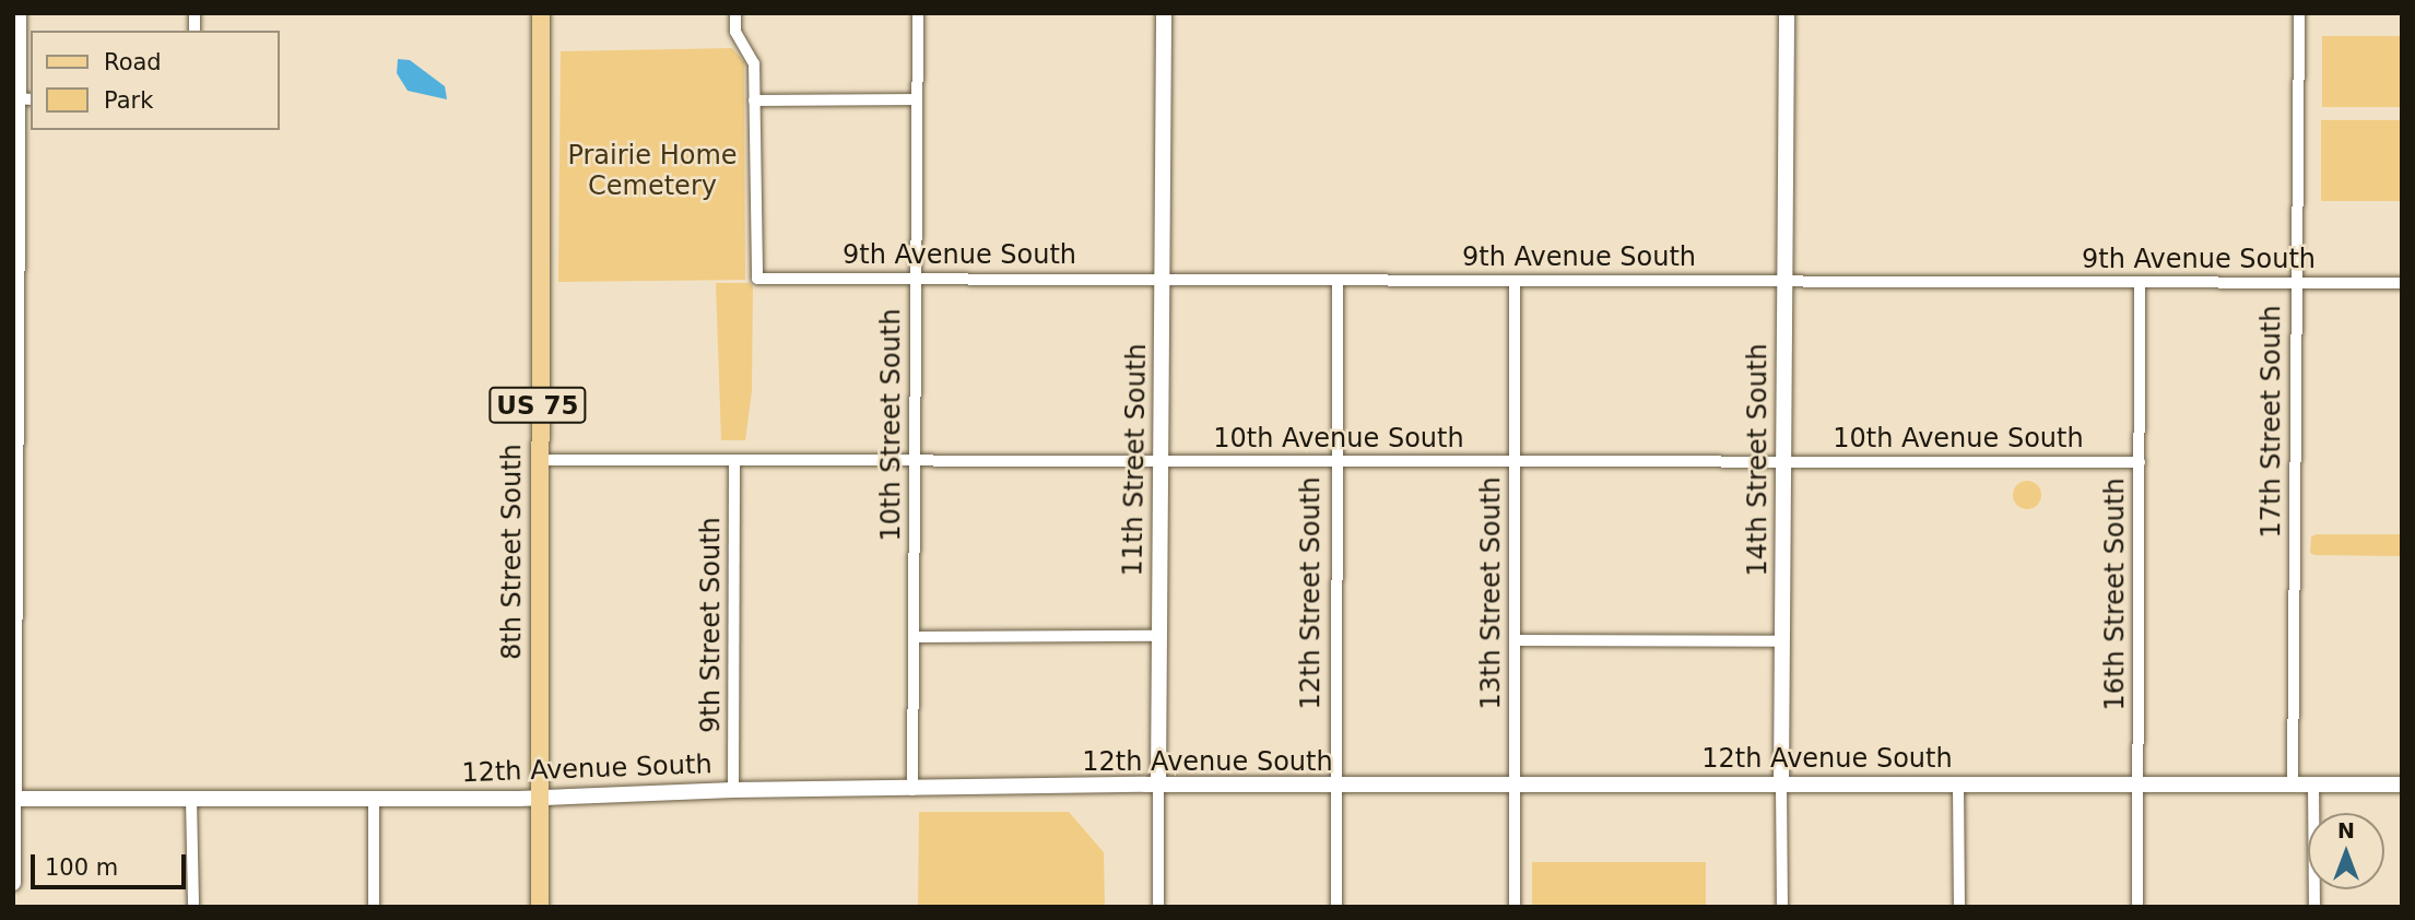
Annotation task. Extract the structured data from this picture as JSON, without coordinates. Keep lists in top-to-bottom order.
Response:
{
  "streets": {
    "main road": ["US 75", "8th Street South"],
    "street": [
      "9th Avenue South",
      "17th Street South",
      "10th Street South",
      "10th Avenue South",
      "11th Street South",
      "14th Street South",
      "12th Street South",
      "13th Street South",
      "16th Street South",
      "9th Street South",
      "12th Avenue South"
    ]
  },
  "crossings": [
    ["9th Avenue South", "17th Street South"],
    ["9th Avenue South", "10th Street South"],
    ["9th Avenue South", "11th Street South"],
    ["9th Avenue South", "14th Street South"],
    ["9th Avenue South", "12th Street South"],
    ["9th Avenue South", "13th Street South"],
    ["9th Avenue South", "16th Street South"],
    ["17th Street South", "12th Avenue South"],
    ["10th Street South", "10th Avenue South"],
    ["10th Street South", "12th Avenue South"],
    ["10th Avenue South", "11th Street South"],
    ["10th Avenue South", "14th Street South"],
    ["10th Avenue South", "8th Street South"],
    ["10th Avenue South", "12th Street South"],
    ["10th Avenue South", "13th Street South"],
    ["10th Avenue South", "16th Street South"],
    ["10th Avenue South", "9th Street South"],
    ["11th Street South", "12th Avenue South"],
    ["14th Street South", "12th Avenue South"],
    ["8th Street South", "12th Avenue South"],
    ["12th Street South", "12th Avenue South"],
    ["13th Street South", "12th Avenue South"],
    ["16th Street South", "12th Avenue South"],
    ["9th Street South", "12th Avenue South"]
  ],
  "parks": ["Prairie Home Cemetery"],
  "legend": ["Road", "Park"],
  "scale_bar": "100 m",
  "north": "top"
}
